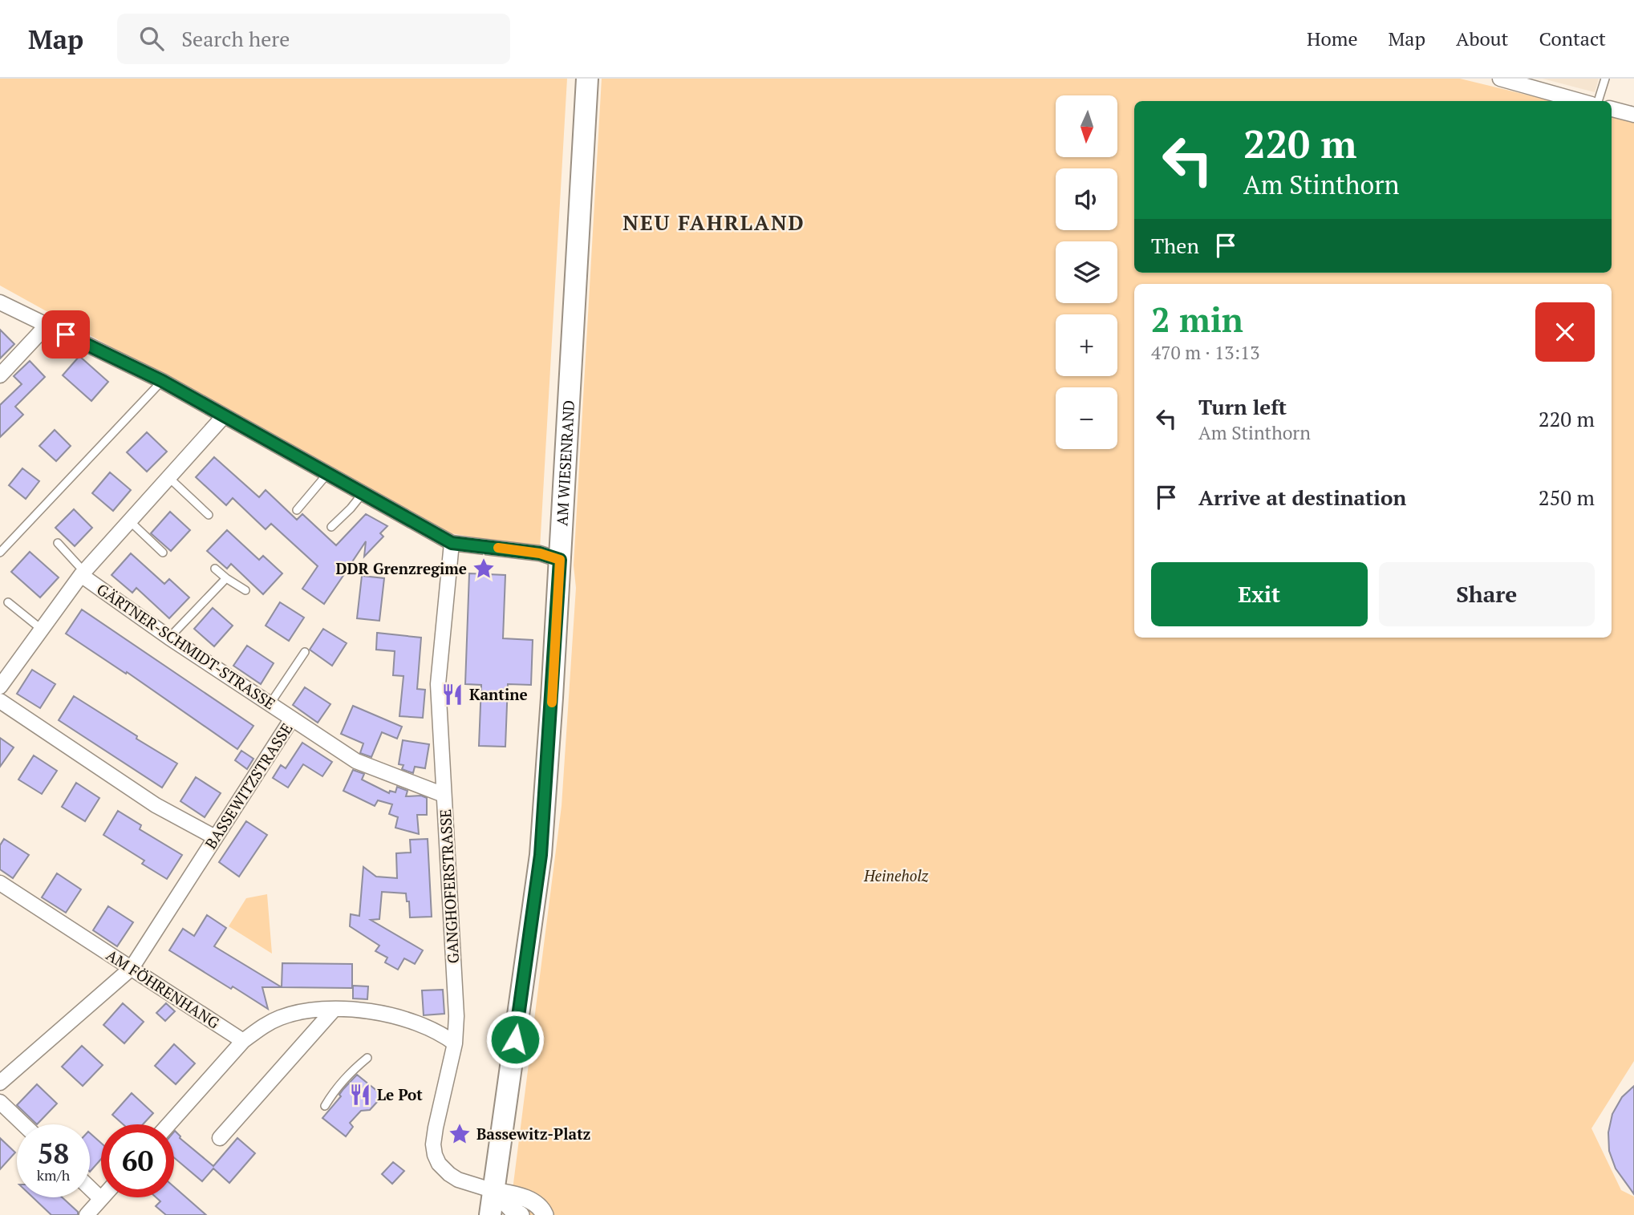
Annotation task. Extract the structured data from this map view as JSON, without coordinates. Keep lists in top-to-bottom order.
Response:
{
  "streets": {
    "main road": ["AM WIESENRAND"],
    "street": [
      "GÄRTNER-SCHMIDT-STRASSE",
      "BASSEWITZSTRASSE",
      "GANGHOFERSTRASSE",
      "AM FÖHRENHANG"
    ]
  },
  "crossings": [
    ["AM WIESENRAND", "GANGHOFERSTRASSE"],
    ["GÄRTNER-SCHMIDT-STRASSE", "BASSEWITZSTRASSE"],
    ["BASSEWITZSTRASSE", "GANGHOFERSTRASSE"],
    ["BASSEWITZSTRASSE", "AM FÖHRENHANG"]
  ],
  "districts": ["NEU FAHRLAND"],
  "parks": ["Heineholz"],
  "places": {
    "place": ["DDR Grenzregime", "Bassewitz-Platz"],
    "restaurant": ["Kantine", "Le Pot"]
  },
  "north": "bottom",
  "page": {
    "header": "Map",
    "search": "Search here",
    "nav": [
      "Home",
      "Map",
      "About",
      "Contact"
    ],
    "map_buttons": ["+", "−"],
    "turn": ["220 m", "Am Stinthorn"],
    "then": "Then",
    "heading": ["2 min", "470 m · 13:13"],
    "list": [
      {
        "name": "Turn left",
        "note": "Am Stinthorn",
        "value": "220 m"
      },
      {
        "name": "Arrive at destination",
        "value": "250 m"
      }
    ],
    "buttons": ["Exit", "Share"],
    "speed": "58 km/h",
    "limit": "60"
  }
}
